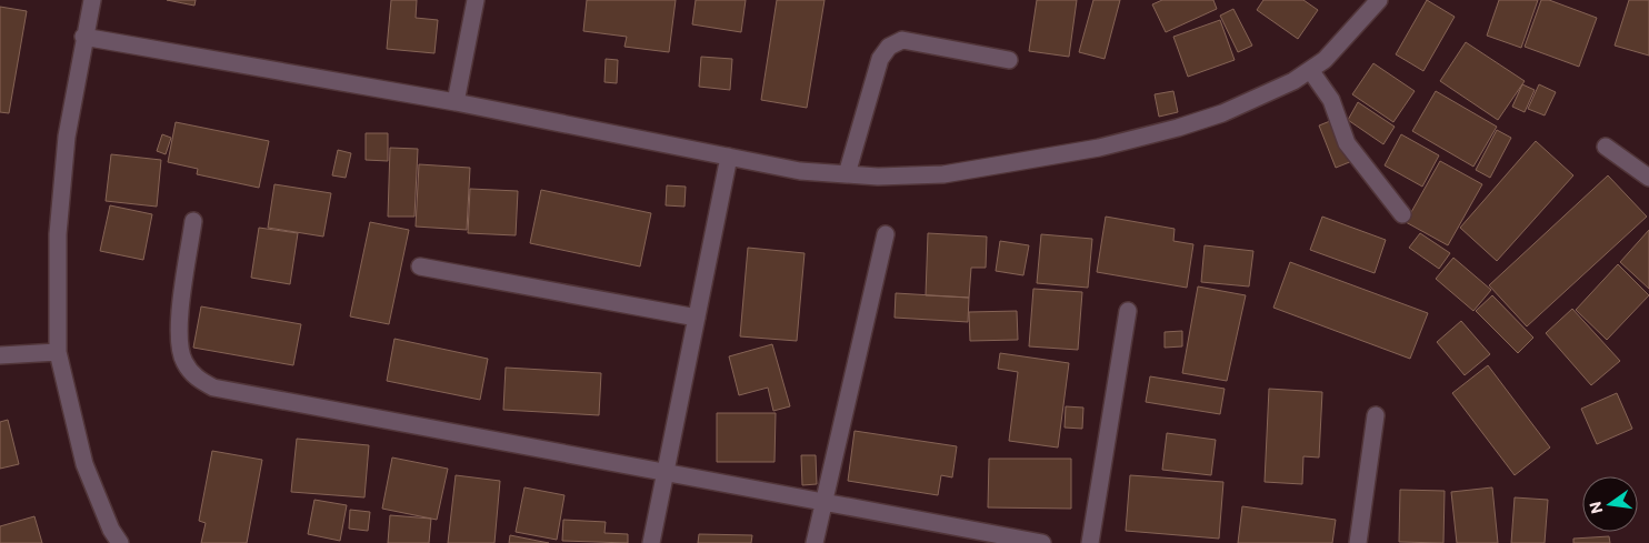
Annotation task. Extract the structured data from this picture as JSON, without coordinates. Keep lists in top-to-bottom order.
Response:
{
  "north": "left"
}
